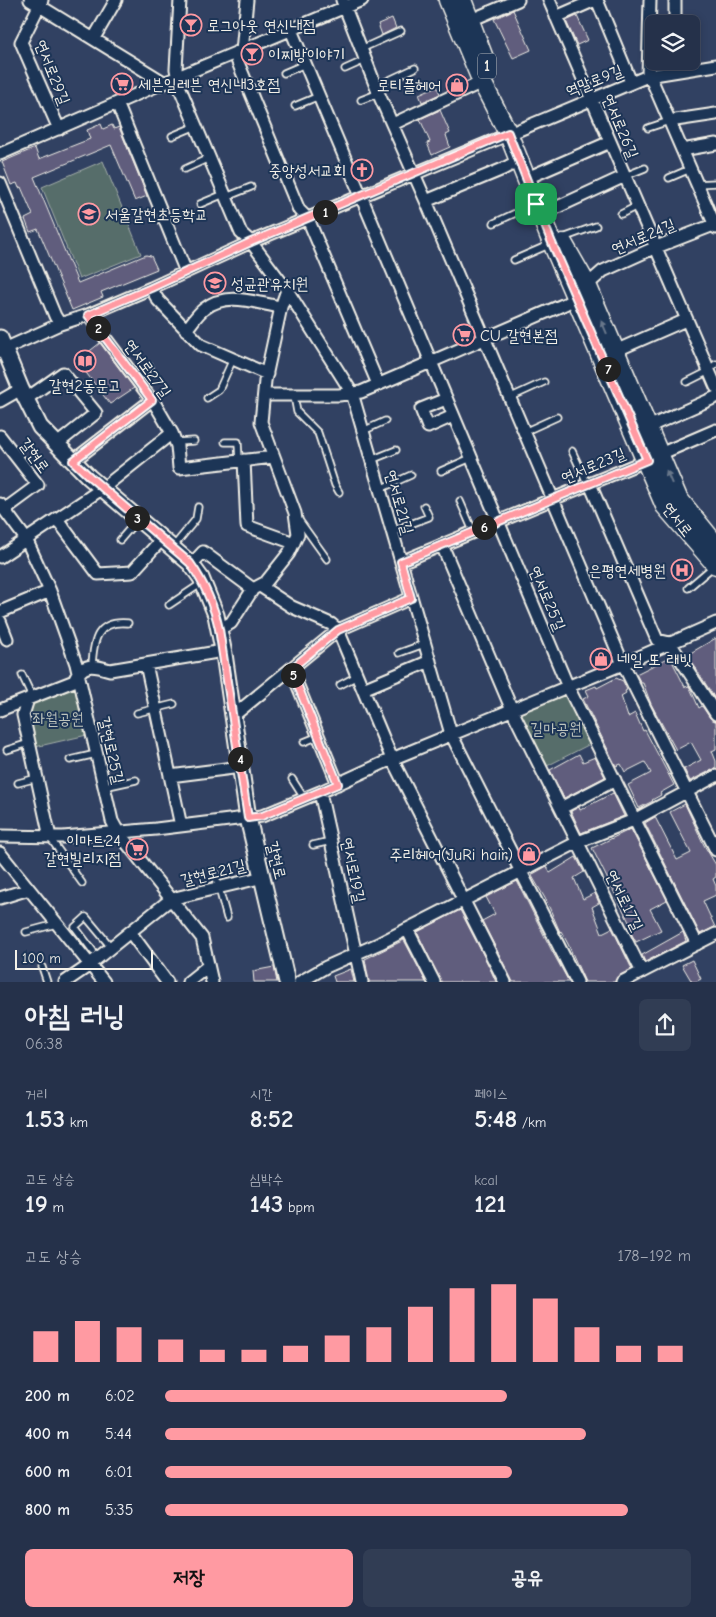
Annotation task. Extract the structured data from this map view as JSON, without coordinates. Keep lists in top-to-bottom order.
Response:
{
  "streets": {
    "main road": ["1", "갈현로", "연서로"],
    "street": [
      "연서로29길",
      "역말로9길",
      "연서로26길",
      "연서로24길",
      "연서로27길",
      "연서로23길",
      "연서로21길",
      "연서로25길",
      "갈현로25길",
      "연서로19길",
      "갈현로21길",
      "연서로17길"
    ]
  },
  "crossings": [
    ["역말로9길", "연서로26길"],
    ["역말로9길", "연서로"],
    ["연서로26길", "연서로24길"],
    ["연서로24길", "연서로"],
    ["연서로27길", "갈현로"],
    ["갈현로", "갈현로25길"],
    ["갈현로", "갈현로21길"],
    ["연서로23길", "연서로21길"],
    ["연서로23길", "연서로"],
    ["연서로23길", "연서로25길"],
    ["갈현로25길", "갈현로21길"]
  ],
  "parks": ["좌월공원", "길마공원"],
  "places": {
    "bar": ["로그아웃 연신내점", "이찌방이야기"],
    "supermarket": ["세븐일레븐 연신내3호점", "CU 갈현본점", "이마트24 갈현빌리지점"],
    "shop": ["로티플헤어", "네일 또 래빗", "주리헤어(JuRi hair)"],
    "church": ["중앙성서교회"],
    "school or university": ["서울갈현초등학교", "성균관유치원"],
    "library": ["갈현2동문고"],
    "hospital": ["은평연세병원"]
  },
  "scale_bar": "100 m",
  "page": {
    "pins": [
      "1",
      "2",
      "7",
      "3",
      "6",
      "5",
      "4"
    ],
    "scale": "100 m",
    "heading": ["아침 러닝", "06:38"],
    "stats": [
      ["거리", "1.53 km"],
      ["시간", "8:52"],
      ["페이스", "5:48 /km"],
      ["고도 상승", "19 m"],
      ["심박수", "143 bpm"],
      ["kcal", "121"]
    ],
    "chart": ["고도 상승", "178–192 m"],
    "list": [
      {
        "name": "200 m",
        "note": "6:02"
      },
      {
        "name": "400 m",
        "note": "5:44"
      },
      {
        "name": "600 m",
        "note": "6:01"
      },
      {
        "name": "800 m",
        "note": "5:35"
      }
    ],
    "buttons": ["저장", "공유"]
  }
}
